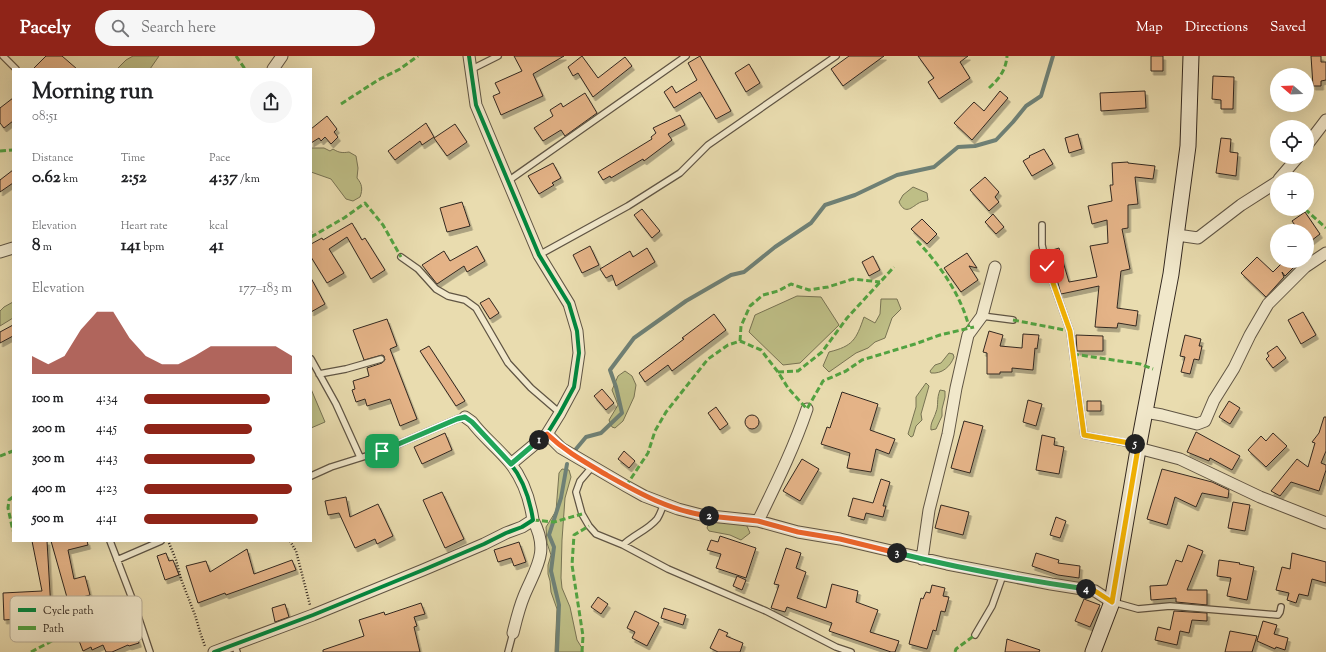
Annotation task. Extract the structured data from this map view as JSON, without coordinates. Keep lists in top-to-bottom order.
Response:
{
  "legend": ["Cycle path", "Path"],
  "north": "left",
  "page": {
    "header": "Pacely",
    "search": "Search here",
    "nav": ["Map", "Directions", "Saved"],
    "map_buttons": ["+", "−"],
    "heading": ["Morning run", "08:51"],
    "stats": [
      ["Distance", "0.62 km"],
      ["Time", "2:52"],
      ["Pace", "4:37 /km"],
      ["Elevation", "8 m"],
      ["Heart rate", "141 bpm"],
      ["kcal", "41"]
    ],
    "chart": ["Elevation", "177–183 m"],
    "list": [
      {
        "name": "100 m",
        "note": "4:34"
      },
      {
        "name": "200 m",
        "note": "4:45"
      },
      {
        "name": "300 m",
        "note": "4:43"
      },
      {
        "name": "400 m",
        "note": "4:23"
      },
      {
        "name": "500 m",
        "note": "4:41"
      }
    ],
    "pins": [
      "1",
      "5",
      "2",
      "3",
      "4"
    ]
  }
}
